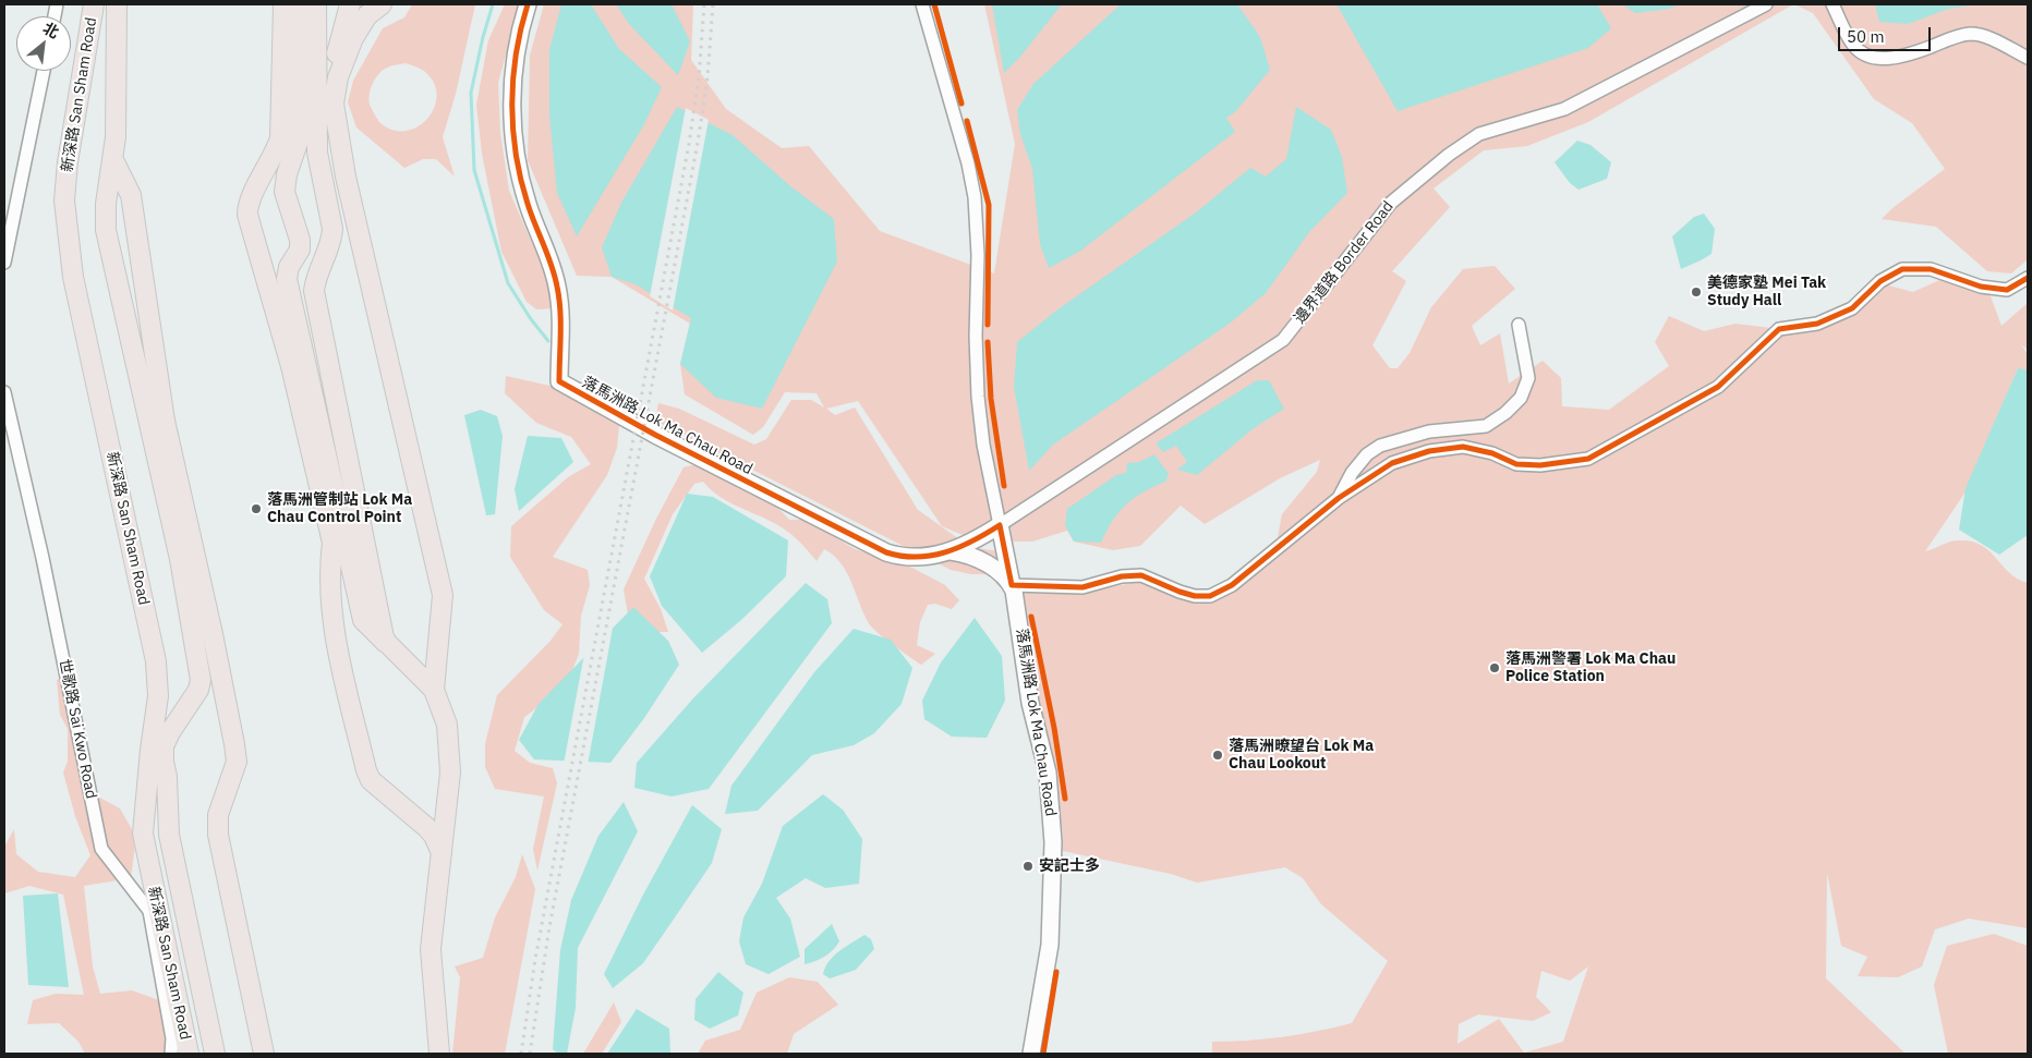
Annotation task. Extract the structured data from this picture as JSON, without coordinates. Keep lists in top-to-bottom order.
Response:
{
  "streets": {
    "main road": ["新深路 San Sham Road"],
    "street": ["邊界道路 Border Road", "落馬洲路 Lok Ma Chau Road", "世歌路 Sai Kwo Road"]
  },
  "crossings": [
    ["邊界道路 Border Road", "落馬洲路 Lok Ma Chau Road"]
  ],
  "places": [
    "美德家塾 Mei Tak Study Hall",
    "落馬洲管制站 Lok Ma Chau Control Point",
    "落馬洲警署 Lok Ma Chau Police Station",
    "落馬洲暸望台 Lok Ma Chau Lookout",
    "安記士多"
  ],
  "scale_bar": "50 m",
  "north": "top right"
}
